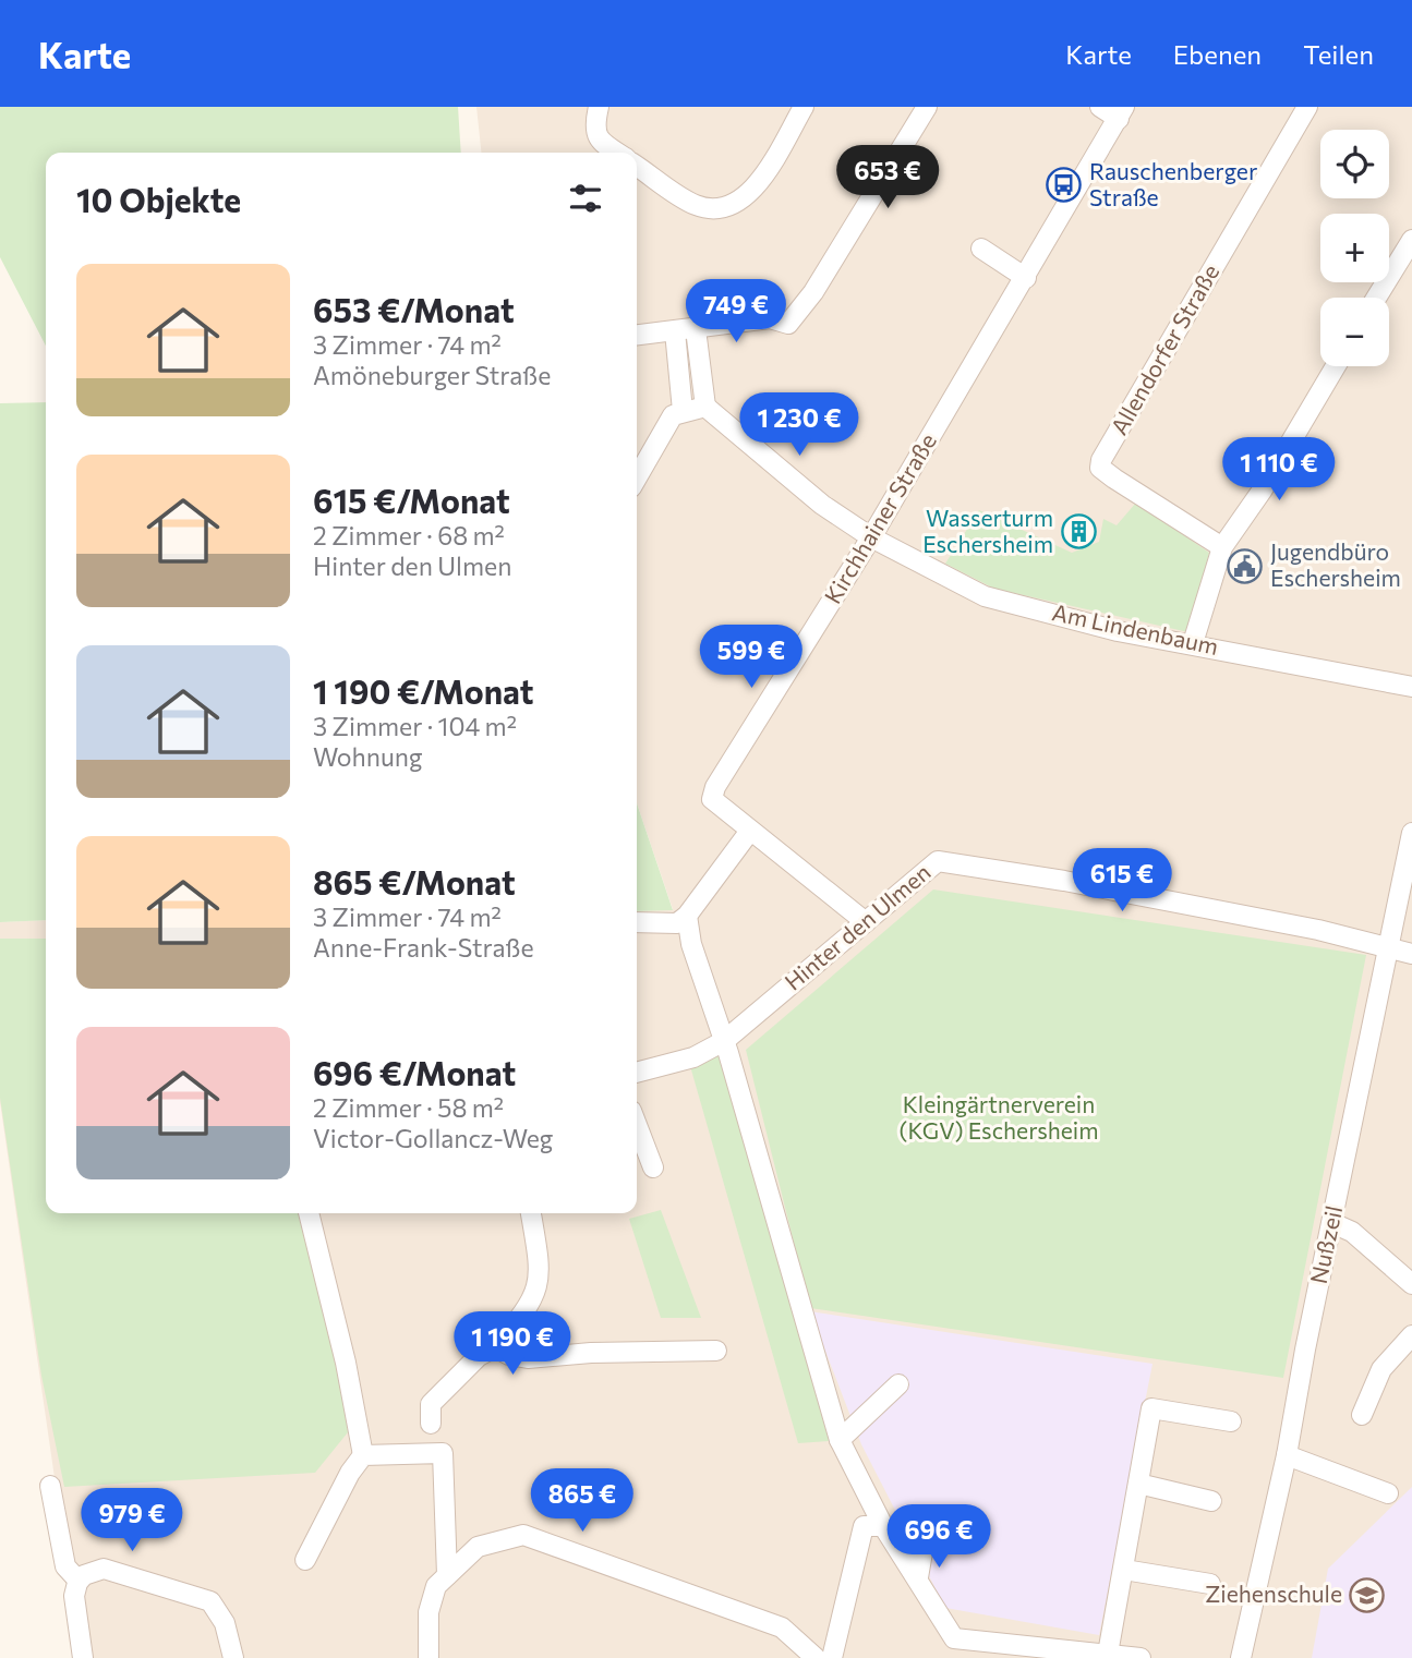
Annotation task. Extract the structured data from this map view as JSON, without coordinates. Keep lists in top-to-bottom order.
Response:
{
  "streets": {
    "street": [
      "Allendorfer Straße",
      "Kirchhainer Straße",
      "Am Lindenbaum",
      "Hinter den Ulmen",
      "Nußzeil"
    ]
  },
  "crossings": [
    ["Kirchhainer Straße", "Am Lindenbaum"],
    ["Kirchhainer Straße", "Hinter den Ulmen"],
    ["Hinter den Ulmen", "Nußzeil"]
  ],
  "parks": ["Kleingärtnerverein (KGV) Eschersheim"],
  "places": {
    "bus stop": ["Rauschenberger Straße"],
    "building": ["Wasserturm Eschersheim"],
    "public building": ["Jugendbüro Eschersheim"],
    "school or university": ["Ziehenschule"]
  },
  "page": {
    "header": "Karte",
    "nav": ["Karte", "Ebenen", "Teilen"],
    "map_buttons": ["+", "−"],
    "price": [
      "653 €",
      "749 €",
      "1 230 €",
      "1 110 €",
      "599 €",
      "615 €",
      "1 190 €",
      "865 €",
      "979 €",
      "696 €"
    ],
    "heading": "10 Objekte",
    "list": [
      {
        "name": "653 €/Monat",
        "note": "3 Zimmer · 74 m² · Amöneburger Straße"
      },
      {
        "name": "615 €/Monat",
        "note": "2 Zimmer · 68 m² · Hinter den Ulmen"
      },
      {
        "name": "1 190 €/Monat",
        "note": "3 Zimmer · 104 m² · Wohnung"
      },
      {
        "name": "865 €/Monat",
        "note": "3 Zimmer · 74 m² · Anne-Frank-Straße"
      },
      {
        "name": "696 €/Monat",
        "note": "2 Zimmer · 58 m² · Victor-Gollancz-Weg"
      }
    ]
  }
}
